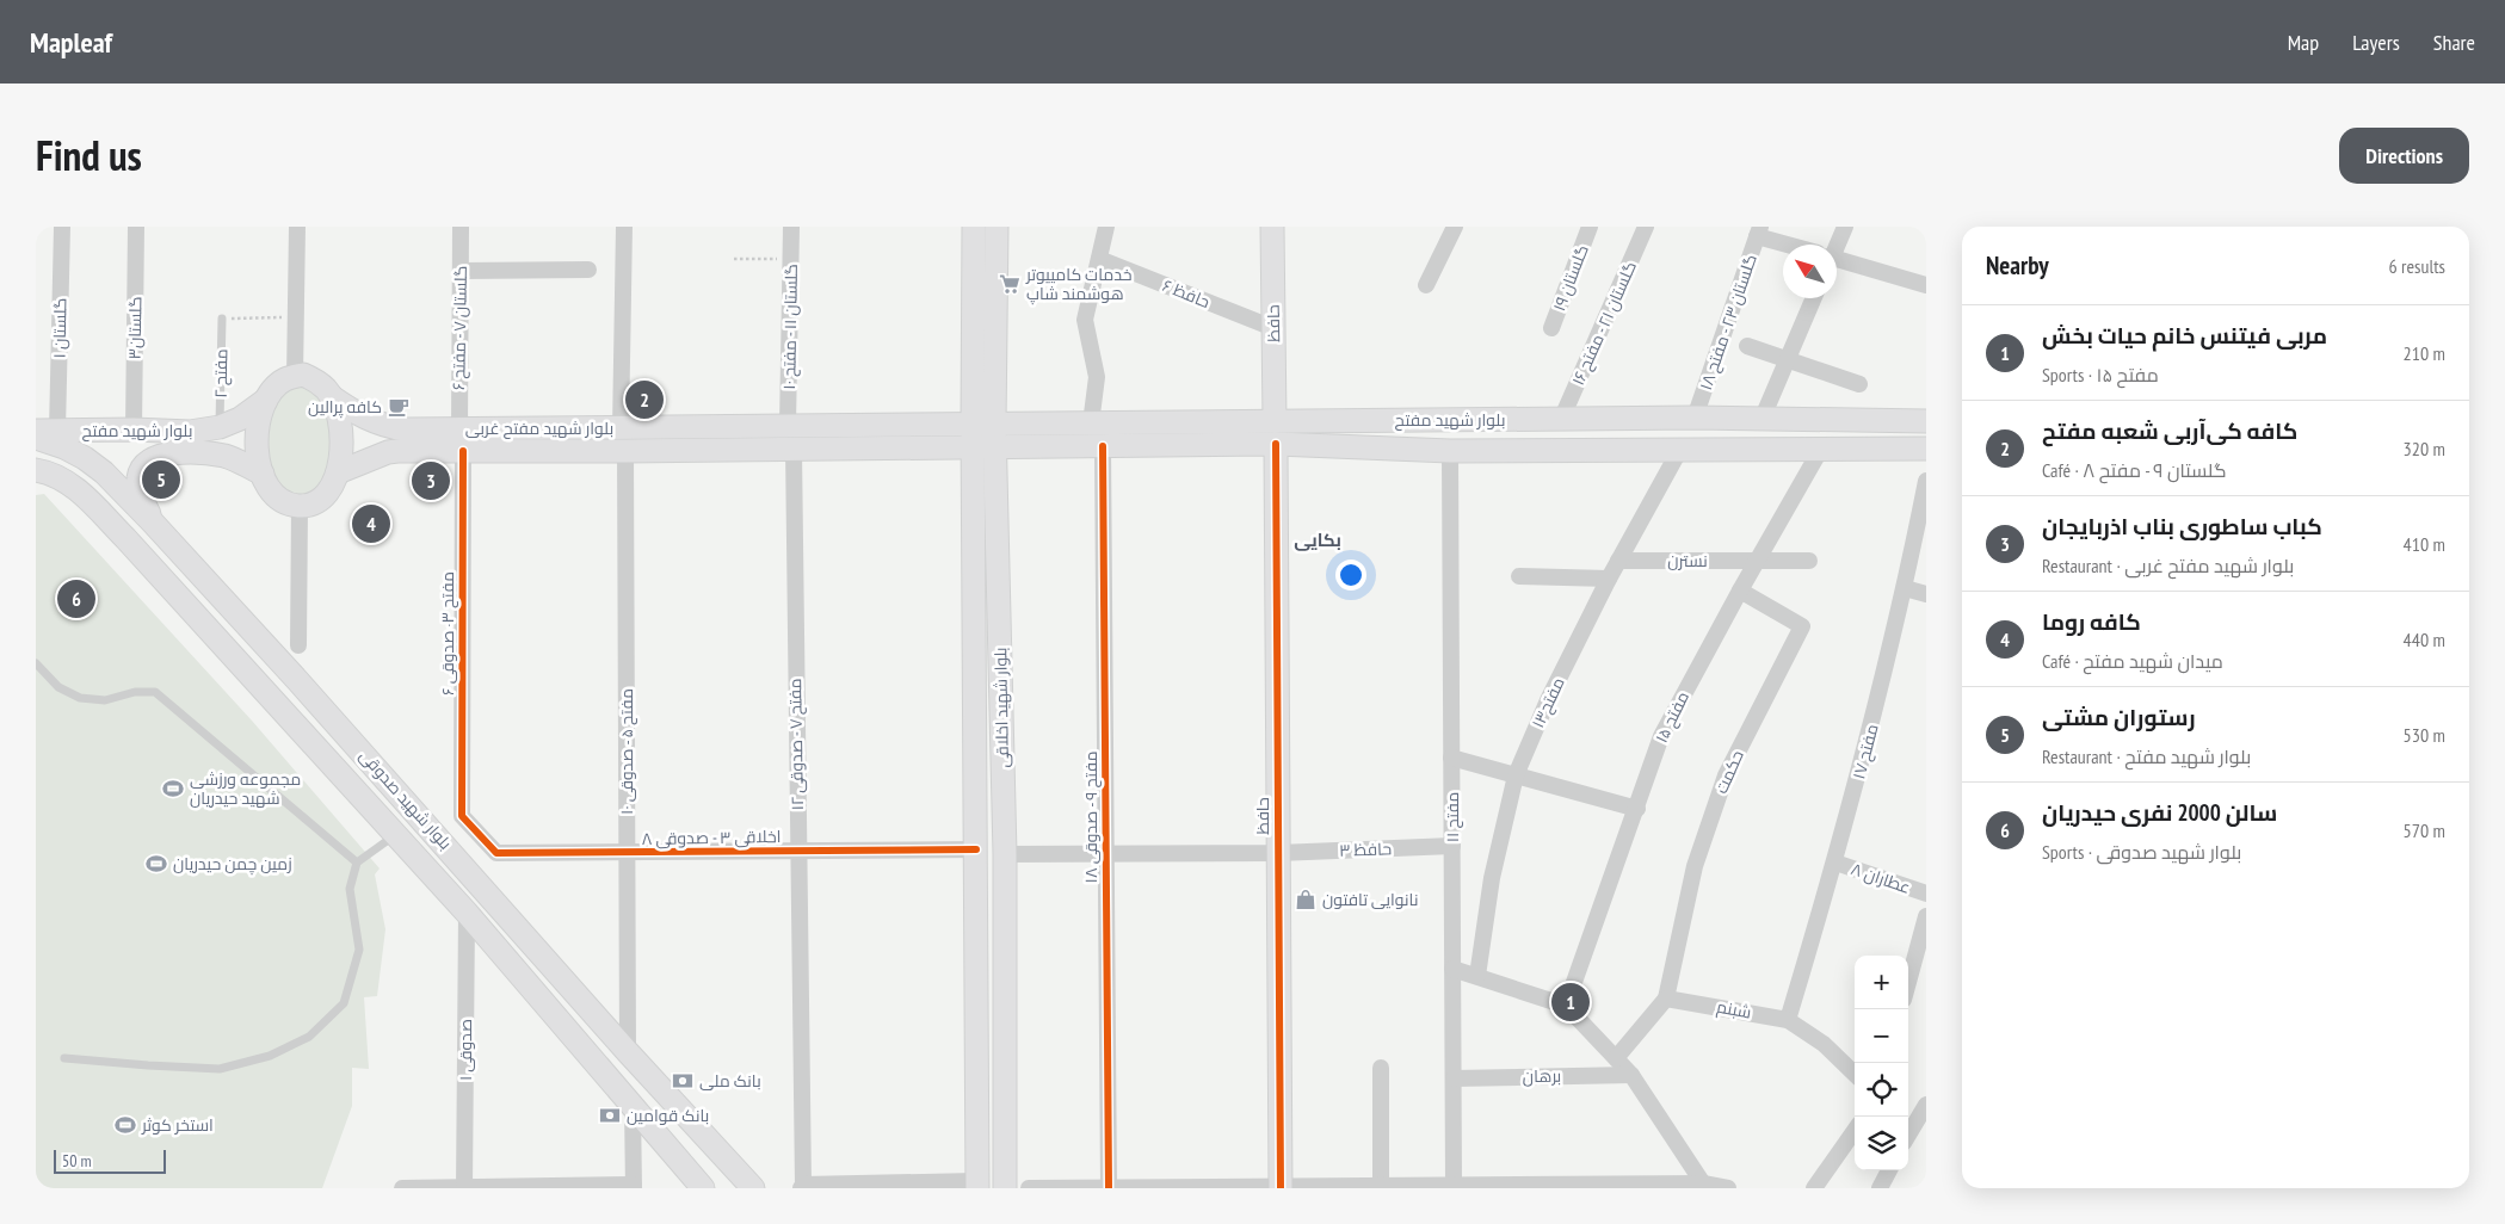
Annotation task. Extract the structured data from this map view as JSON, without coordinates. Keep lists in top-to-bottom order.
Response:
{
  "streets": {
    "main road": [
      "حافظ",
      "بلوار شهید مفتح",
      "بلوار شهید مفتح غربی",
      "بلوار شهید اخلاقی",
      "بلوار شهید صدوقی"
    ],
    "street": [
      "گلستان ۱۹",
      "حافظ ۶",
      "گلستان ۲۳ - مفتح ۱۸",
      "گلستان ۲۱ - مفتح ۱۶",
      "گلستان ۱۱ - مفتح ۱۰",
      "گلستان ۱",
      "گلستان۳",
      "گلستان ۷ - مفتح ۶",
      "نسترن",
      "مفتح ۳- صدوقی ۶",
      "مفتح۱۳",
      "مفتح ۱۵",
      "مفتح ۷ - صدوقی ۱۲",
      "مفتح ۵ - صدوقی ۱۰",
      "مفتح ۱۷",
      "حکمت",
      "مفتح ۹ - صدوقی ۱۸",
      "مفتح ۱۱",
      "اخلاقی ۳ - صدوقی ۸",
      "حافظ ۳",
      "عطاران ۸",
      "شبنم",
      "صدوقی ۱",
      "برهان"
    ],
    "lane": ["مفتح ۲"]
  },
  "crossings": [
    ["حافظ ۶", "حافظ"],
    ["گلستان ۲۳ - مفتح ۱۸", "بلوار شهید مفتح"],
    ["حافظ", "بلوار شهید مفتح"],
    ["حافظ", "حافظ ۳"],
    ["گلستان ۲۱ - مفتح ۱۶", "بلوار شهید مفتح"],
    ["گلستان ۱۱ - مفتح ۱۰", "بلوار شهید مفتح غربی"],
    ["گلستان ۱", "بلوار شهید مفتح"],
    ["گلستان۳", "بلوار شهید مفتح"],
    ["گلستان ۷ - مفتح ۶", "بلوار شهید مفتح غربی"],
    ["مفتح ۲", "بلوار شهید مفتح"],
    ["بلوار شهید مفتح", "بلوار شهید مفتح غربی"],
    ["بلوار شهید مفتح", "مفتح۱۳"],
    ["بلوار شهید مفتح", "بلوار شهید اخلاقی"],
    ["بلوار شهید مفتح", "مفتح ۱۵"],
    ["بلوار شهید مفتح", "بلوار شهید صدوقی"],
    ["بلوار شهید مفتح", "مفتح ۹ - صدوقی ۱۸"],
    ["بلوار شهید مفتح", "مفتح ۱۱"],
    ["بلوار شهید مفتح غربی", "مفتح ۳- صدوقی ۶"],
    ["بلوار شهید مفتح غربی", "بلوار شهید اخلاقی"],
    ["بلوار شهید مفتح غربی", "مفتح ۷ - صدوقی ۱۲"],
    ["بلوار شهید مفتح غربی", "مفتح ۵ - صدوقی ۱۰"],
    ["نسترن", "مفتح۱۳"],
    ["نسترن", "مفتح ۱۵"],
    ["مفتح ۳- صدوقی ۶", "اخلاقی ۳ - صدوقی ۸"],
    ["بلوار شهید اخلاقی", "اخلاقی ۳ - صدوقی ۸"],
    ["بلوار شهید اخلاقی", "حافظ ۳"],
    ["مفتح ۱۵", "حکمت"],
    ["مفتح ۷ - صدوقی ۱۲", "اخلاقی ۳ - صدوقی ۸"],
    ["مفتح ۵ - صدوقی ۱۰", "بلوار شهید صدوقی"],
    ["مفتح ۵ - صدوقی ۱۰", "اخلاقی ۳ - صدوقی ۸"],
    ["مفتح ۱۷", "عطاران ۸"],
    ["مفتح ۱۷", "شبنم"],
    ["حکمت", "شبنم"],
    ["بلوار شهید صدوقی", "صدوقی ۱"],
    ["مفتح ۹ - صدوقی ۱۸", "حافظ ۳"],
    ["مفتح ۱۱", "حافظ ۳"],
    ["مفتح ۱۱", "برهان"]
  ],
  "districts": ["بکایی"],
  "places": {
    "supermarket": ["خدمات کامپیوتر هوشمند شاپ"],
    "cafe": ["کافه پرالین"],
    "sports": ["مجموعه ورزشی شهید حیدریان", "زمین چمن حیدریان", "استخر کوثر"],
    "shop": ["نانوایی تافتون"],
    "bank": ["بانک ملی", "بانک قوامین"]
  },
  "scale_bar": "50 m",
  "north": "top left",
  "page": {
    "header": "Mapleaf",
    "nav": ["Map", "Layers", "Share"],
    "title": "Find us",
    "buttons": "Directions",
    "heading": ["Nearby", "6 results"],
    "list": [
      {
        "mark": "1",
        "name": "مربی فیتنس خانم حیات بخش",
        "note": "Sports · مفتح ۱۵",
        "value": "210 m"
      },
      {
        "mark": "2",
        "name": "کافه کی‌آربی شعبه مفتح",
        "note": "Café · گلستان ۹ - مفتح ۸",
        "value": "320 m"
      },
      {
        "mark": "3",
        "name": "کباب ساطوری بناب اذربایجان",
        "note": "Restaurant · بلوار شهید مفتح غربی",
        "value": "410 m"
      },
      {
        "mark": "4",
        "name": "کافه روما",
        "note": "Café · میدان شهید مفتح",
        "value": "440 m"
      },
      {
        "mark": "5",
        "name": "رستوران مشتی",
        "note": "Restaurant · بلوار شهید مفتح",
        "value": "530 m"
      },
      {
        "mark": "6",
        "name": "سالن 2000 نفری حیدریان",
        "note": "Sports · بلوار شهید صدوقی",
        "value": "570 m"
      }
    ],
    "pins": [
      "2",
      "5",
      "3",
      "4",
      "6",
      "1"
    ],
    "map_buttons": ["+", "−"],
    "scale": "50 m"
  }
}
